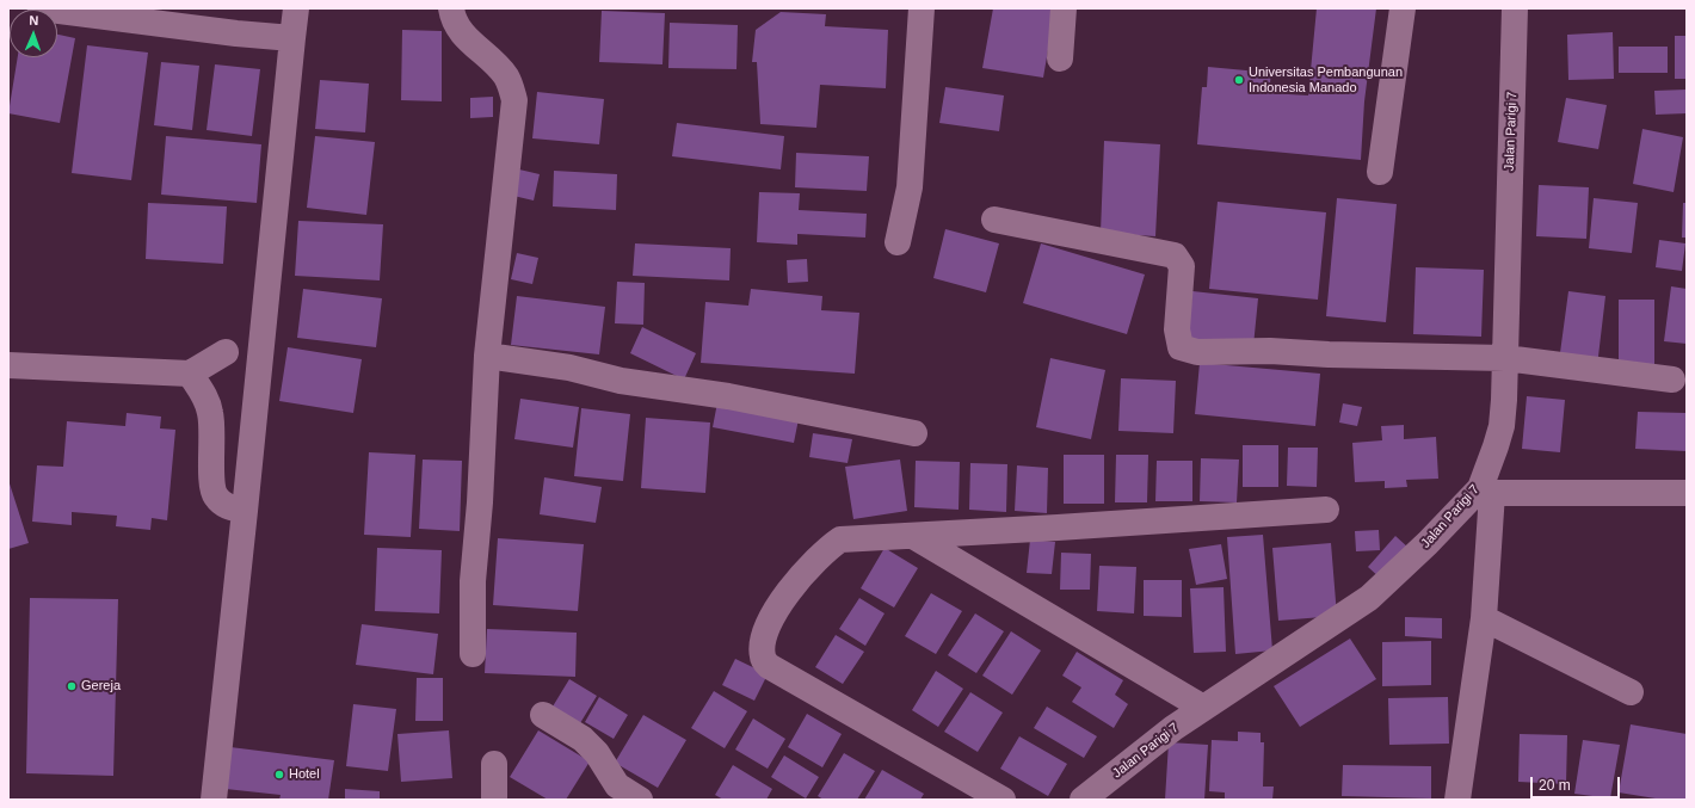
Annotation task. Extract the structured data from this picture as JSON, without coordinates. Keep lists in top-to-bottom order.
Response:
{
  "streets": {
    "street": ["Jalan Parigi 7"]
  },
  "places": ["Universitas Pembangunan Indonesia Manado", "Gereja", "Hotel"],
  "scale_bar": "20 m",
  "north": "top"
}
